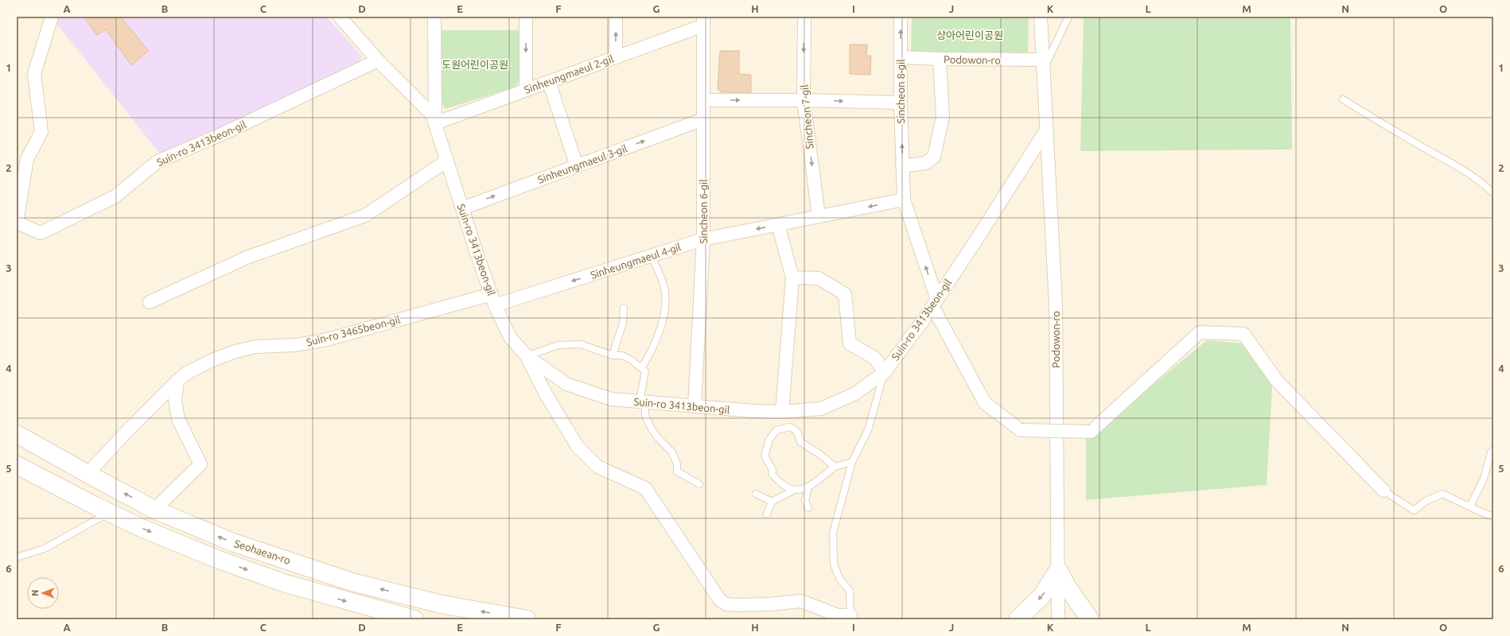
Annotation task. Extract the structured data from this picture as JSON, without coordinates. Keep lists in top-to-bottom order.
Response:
{
  "streets": {
    "main road": ["Seohaean-ro"],
    "street": [
      "Podowon-ro",
      "Sinheungmaeul 2-gil",
      "Sincheon 8-gil",
      "Sincheon 7-gil",
      "Suin-ro 3413beon-gil",
      "Sinheungmaeul 3-gil",
      "Sincheon 6-gil",
      "Sinheungmaeul 4-gil",
      "Suin-ro 3465beon-gil"
    ]
  },
  "crossings": [
    ["Podowon-ro", "Sincheon 8-gil"],
    ["Podowon-ro", "Suin-ro 3413beon-gil"],
    ["Sinheungmaeul 2-gil", "Suin-ro 3413beon-gil"],
    ["Sinheungmaeul 2-gil", "Sincheon 6-gil"],
    ["Sincheon 8-gil", "Suin-ro 3413beon-gil"],
    ["Sincheon 8-gil", "Sinheungmaeul 4-gil"],
    ["Sincheon 7-gil", "Sinheungmaeul 4-gil"],
    ["Suin-ro 3413beon-gil", "Sinheungmaeul 3-gil"],
    ["Suin-ro 3413beon-gil", "Sincheon 6-gil"],
    ["Suin-ro 3413beon-gil", "Sinheungmaeul 4-gil"],
    ["Suin-ro 3413beon-gil", "Suin-ro 3465beon-gil"],
    ["Sinheungmaeul 3-gil", "Sincheon 6-gil"],
    ["Sincheon 6-gil", "Sinheungmaeul 4-gil"],
    ["Sinheungmaeul 4-gil", "Suin-ro 3465beon-gil"],
    ["Suin-ro 3465beon-gil", "Seohaean-ro"]
  ],
  "one_way": ["Sincheon 7-gil", "Sinheungmaeul 3-gil", "Sinheungmaeul 4-gil"],
  "parks": ["상아어린이공원", "도원어린이공원"],
  "north": "left",
  "grid": {
    "columns": [
      "A",
      "B",
      "C",
      "D",
      "E",
      "F",
      "G",
      "H",
      "I",
      "J",
      "K",
      "L",
      "M",
      "N",
      "O"
    ],
    "rows": [
      "1",
      "2",
      "3",
      "4",
      "5",
      "6"
    ]
  }
}
